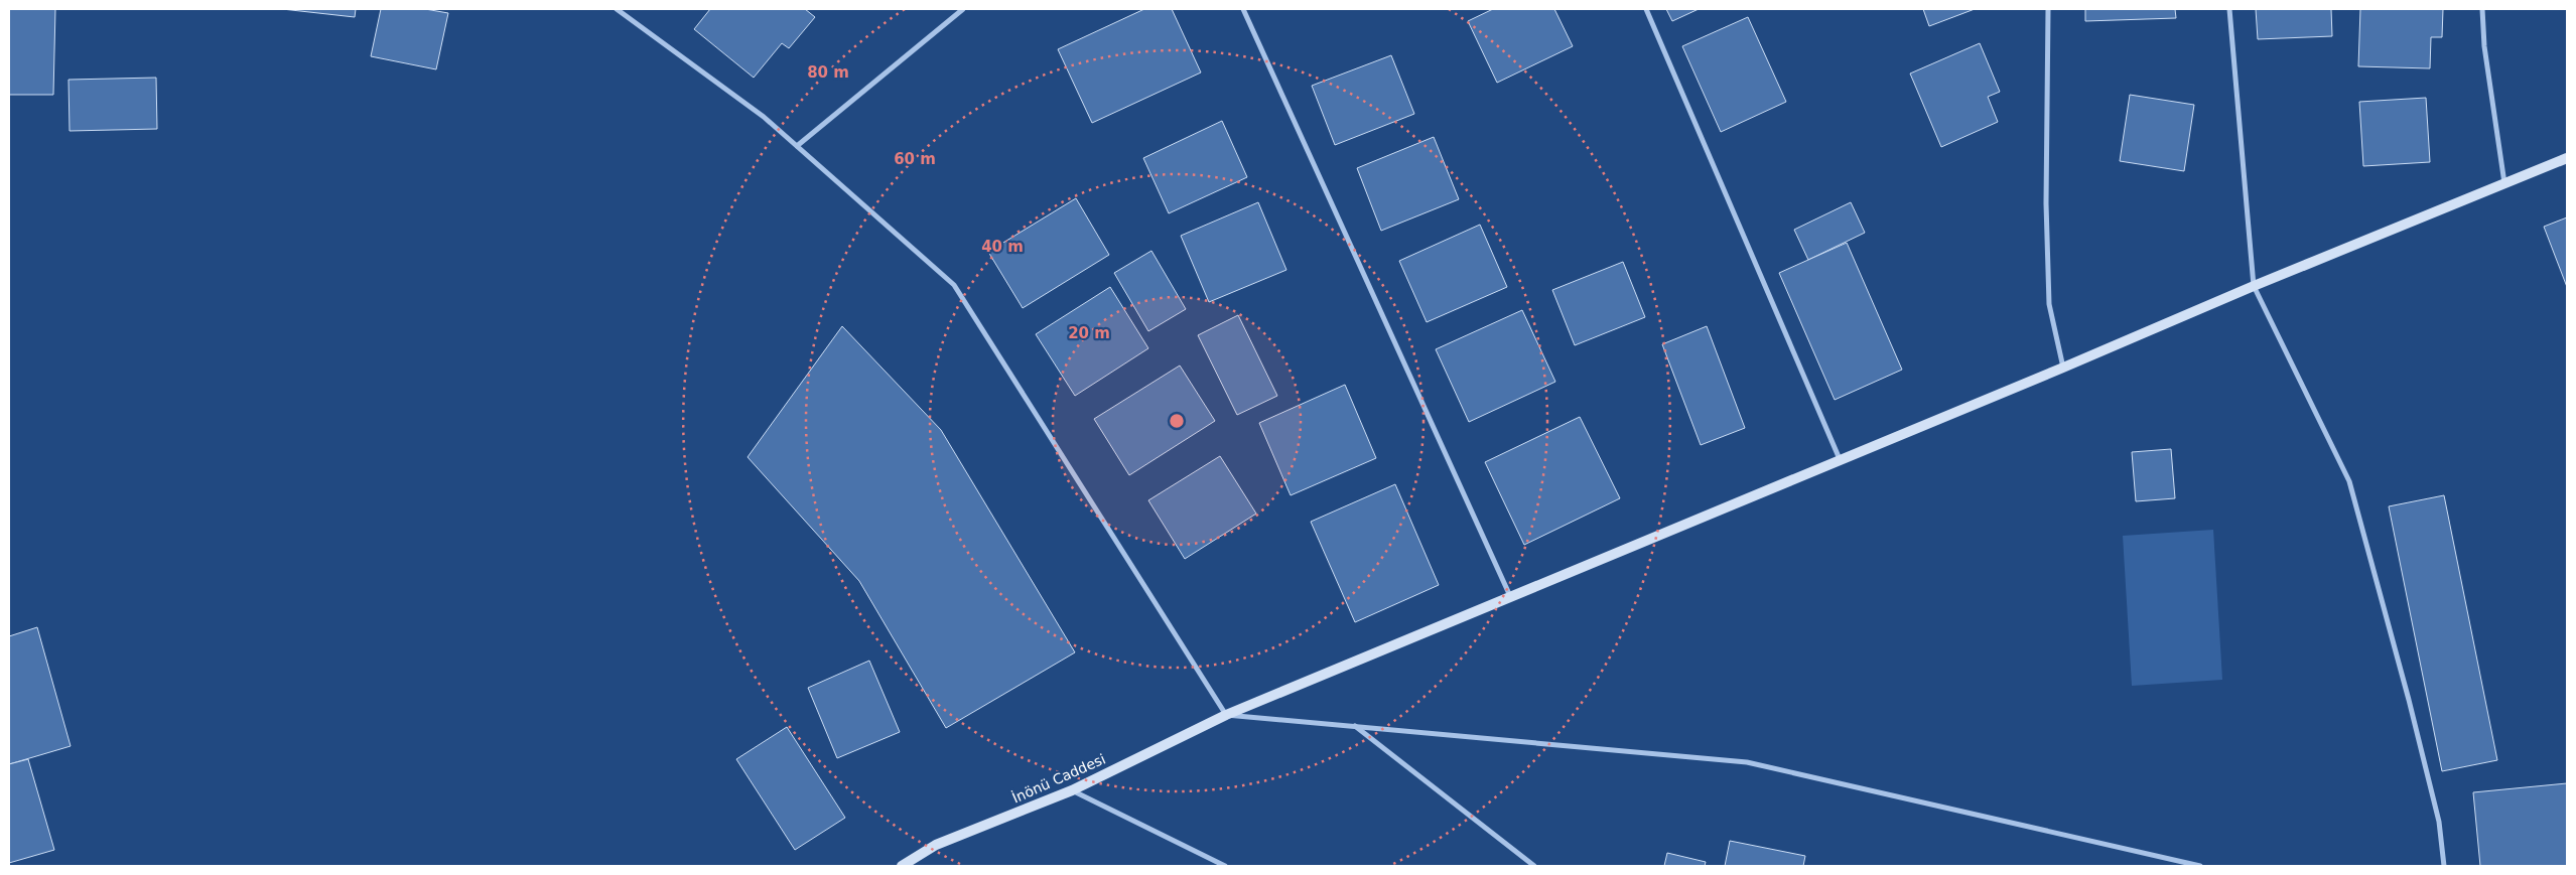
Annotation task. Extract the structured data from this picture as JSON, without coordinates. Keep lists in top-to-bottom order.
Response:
{
  "streets": {
    "main road": ["İnönü Caddesi"]
  },
  "rings": [
    "80 m",
    "60 m",
    "40 m",
    "20 m"
  ]
}
